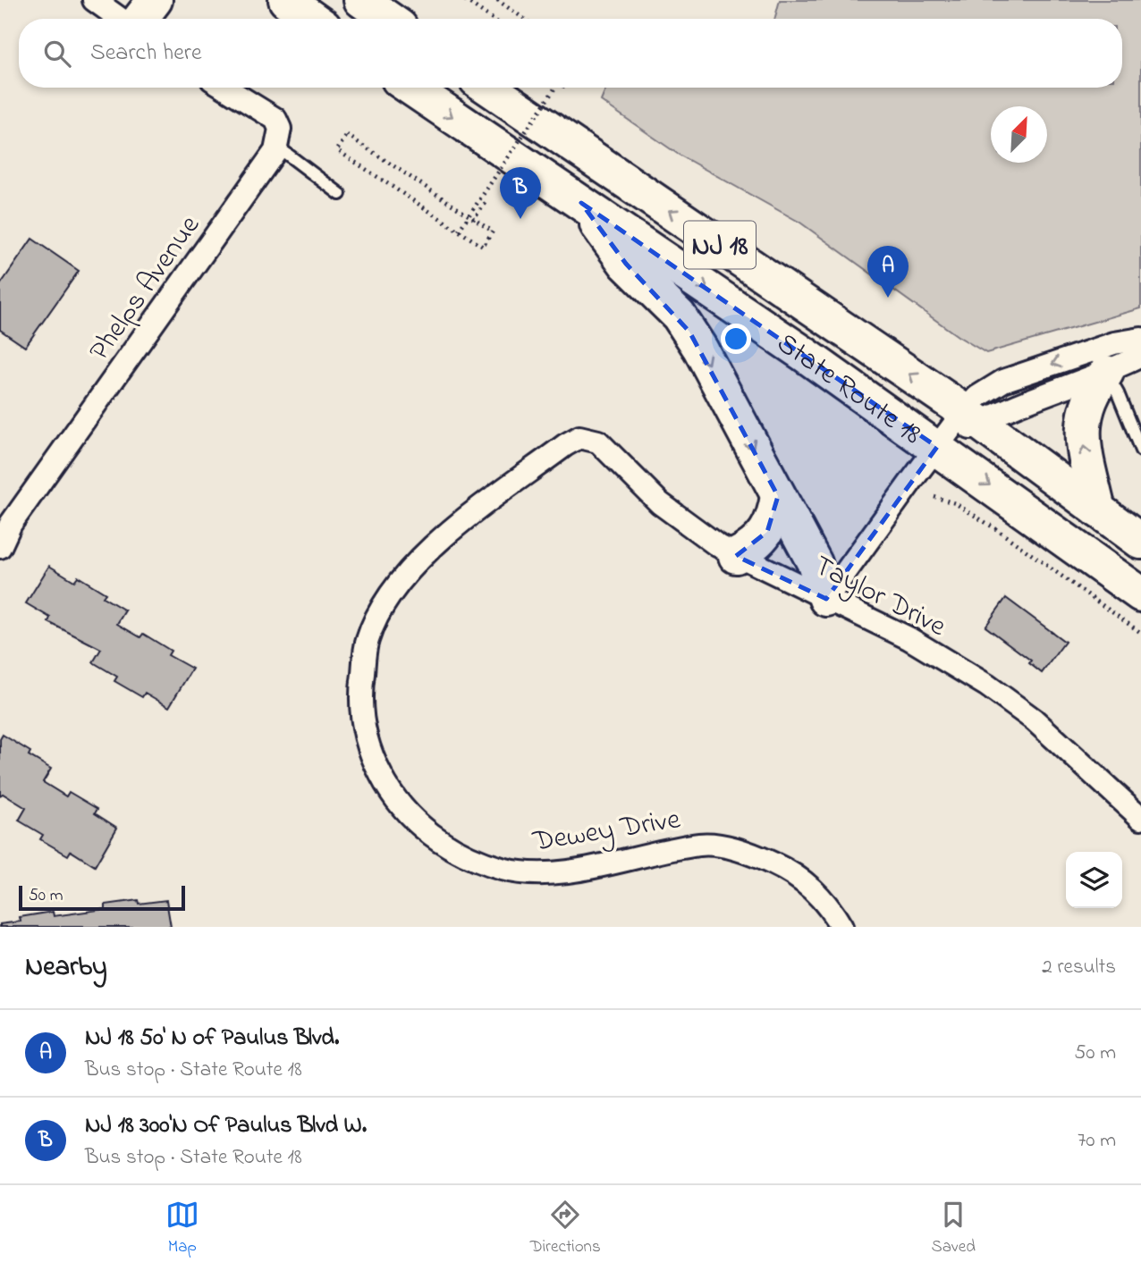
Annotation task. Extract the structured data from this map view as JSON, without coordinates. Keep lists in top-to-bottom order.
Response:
{
  "streets": {
    "highway": ["NJ 18", "State Route 18"],
    "street": ["Phelps Avenue", "Taylor Drive", "Dewey Drive"]
  },
  "crossings": [
    ["Taylor Drive", "Dewey Drive"]
  ],
  "scale_bar": "50 m",
  "north": "top right",
  "page": {
    "search": "Search here",
    "pins": ["B", "A"],
    "scale": "50 m",
    "heading": ["Nearby", "2 results"],
    "list": [
      {
        "mark": "A",
        "name": "NJ 18 50' N of Paulus Blvd.",
        "note": "Bus stop · State Route 18",
        "value": "50 m"
      },
      {
        "mark": "B",
        "name": "NJ 18 300'N Of Paulus Blvd W.",
        "note": "Bus stop · State Route 18",
        "value": "70 m"
      }
    ],
    "nav": ["Map", "Directions", "Saved"]
  }
}
